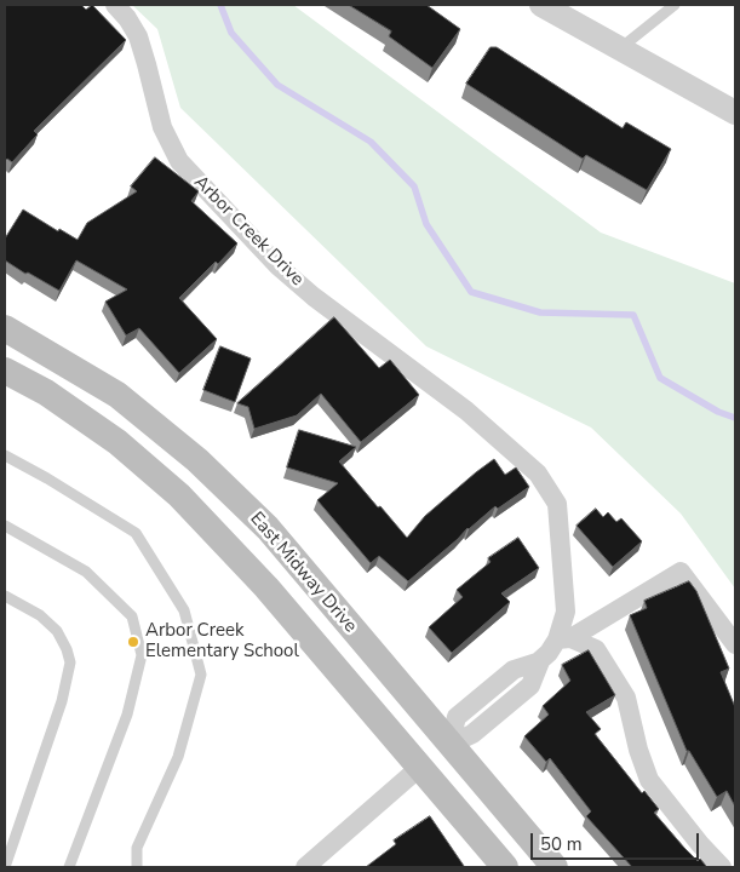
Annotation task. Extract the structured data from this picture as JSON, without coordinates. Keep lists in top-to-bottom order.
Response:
{
  "streets": {
    "main road": ["East Midway Drive"],
    "street": ["Arbor Creek Drive"]
  },
  "places": ["Arbor Creek Elementary School"],
  "scale_bar": "50 m"
}
